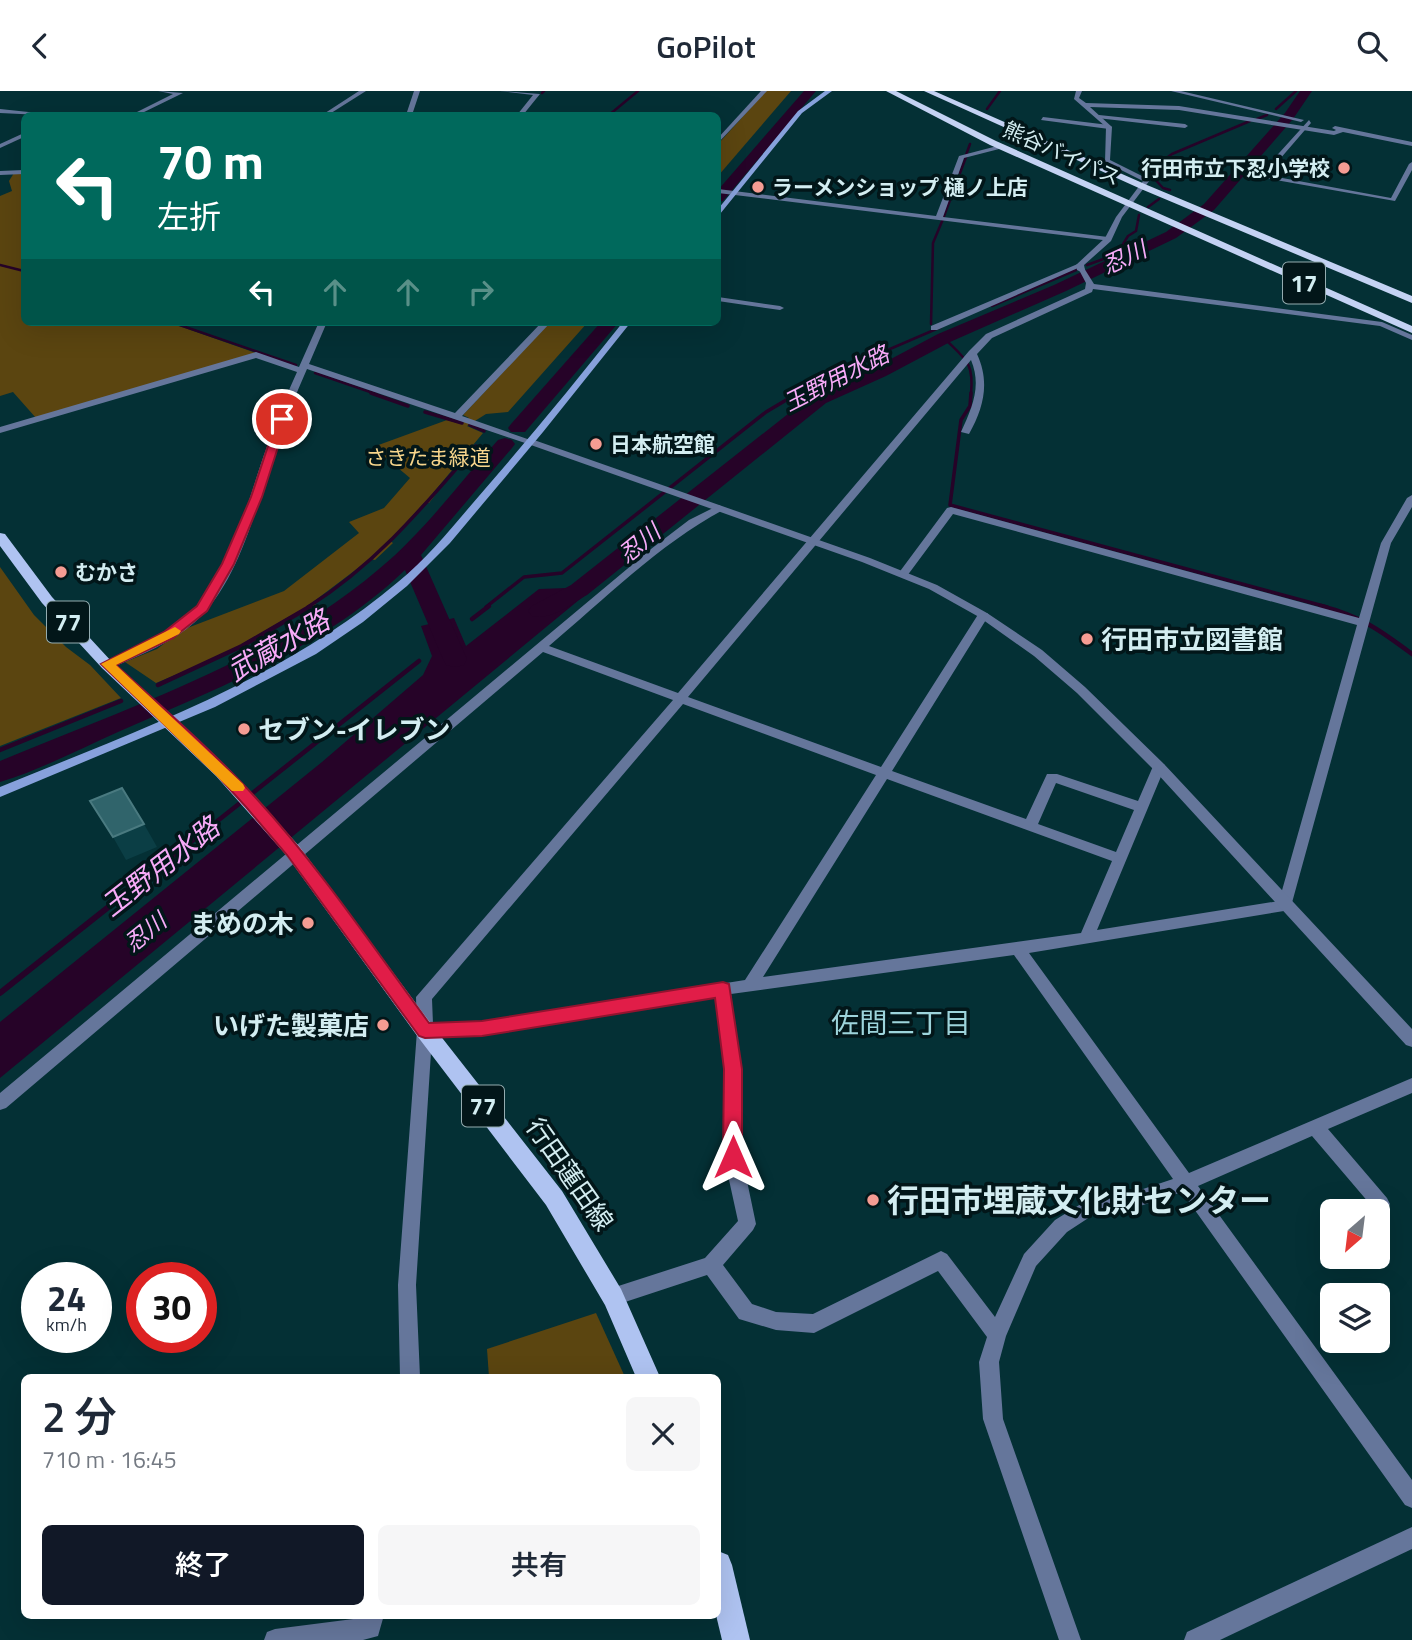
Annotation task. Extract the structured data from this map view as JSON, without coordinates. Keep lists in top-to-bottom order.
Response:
{
  "streets": {
    "highway": ["熊谷バイパス", "17"],
    "main road": ["77", "行田蓮田線"]
  },
  "crossings": [
    ["熊谷バイパス", "17"],
    ["77", "行田蓮田線"]
  ],
  "districts": ["佐間三丁目"],
  "water": ["忍川", "玉野用水路", "武蔵水路"],
  "parks": ["さきたま緑道"],
  "places": [
    "行田市立下忍小学校",
    "ラーメンショップ 樋ノ上店",
    "日本航空館",
    "むかさ",
    "行田市立図書館",
    "セブン-イレブン",
    "まめの木",
    "いげた製菓店",
    "行田市埋蔵文化財センター"
  ],
  "north": "bottom left",
  "page": {
    "header": "GoPilot",
    "turn": ["70 m", "左折"],
    "speed": "24 km/h",
    "limit": "30",
    "heading": ["2 分", "710 m · 16:45"],
    "buttons": ["終了", "共有"]
  }
}
